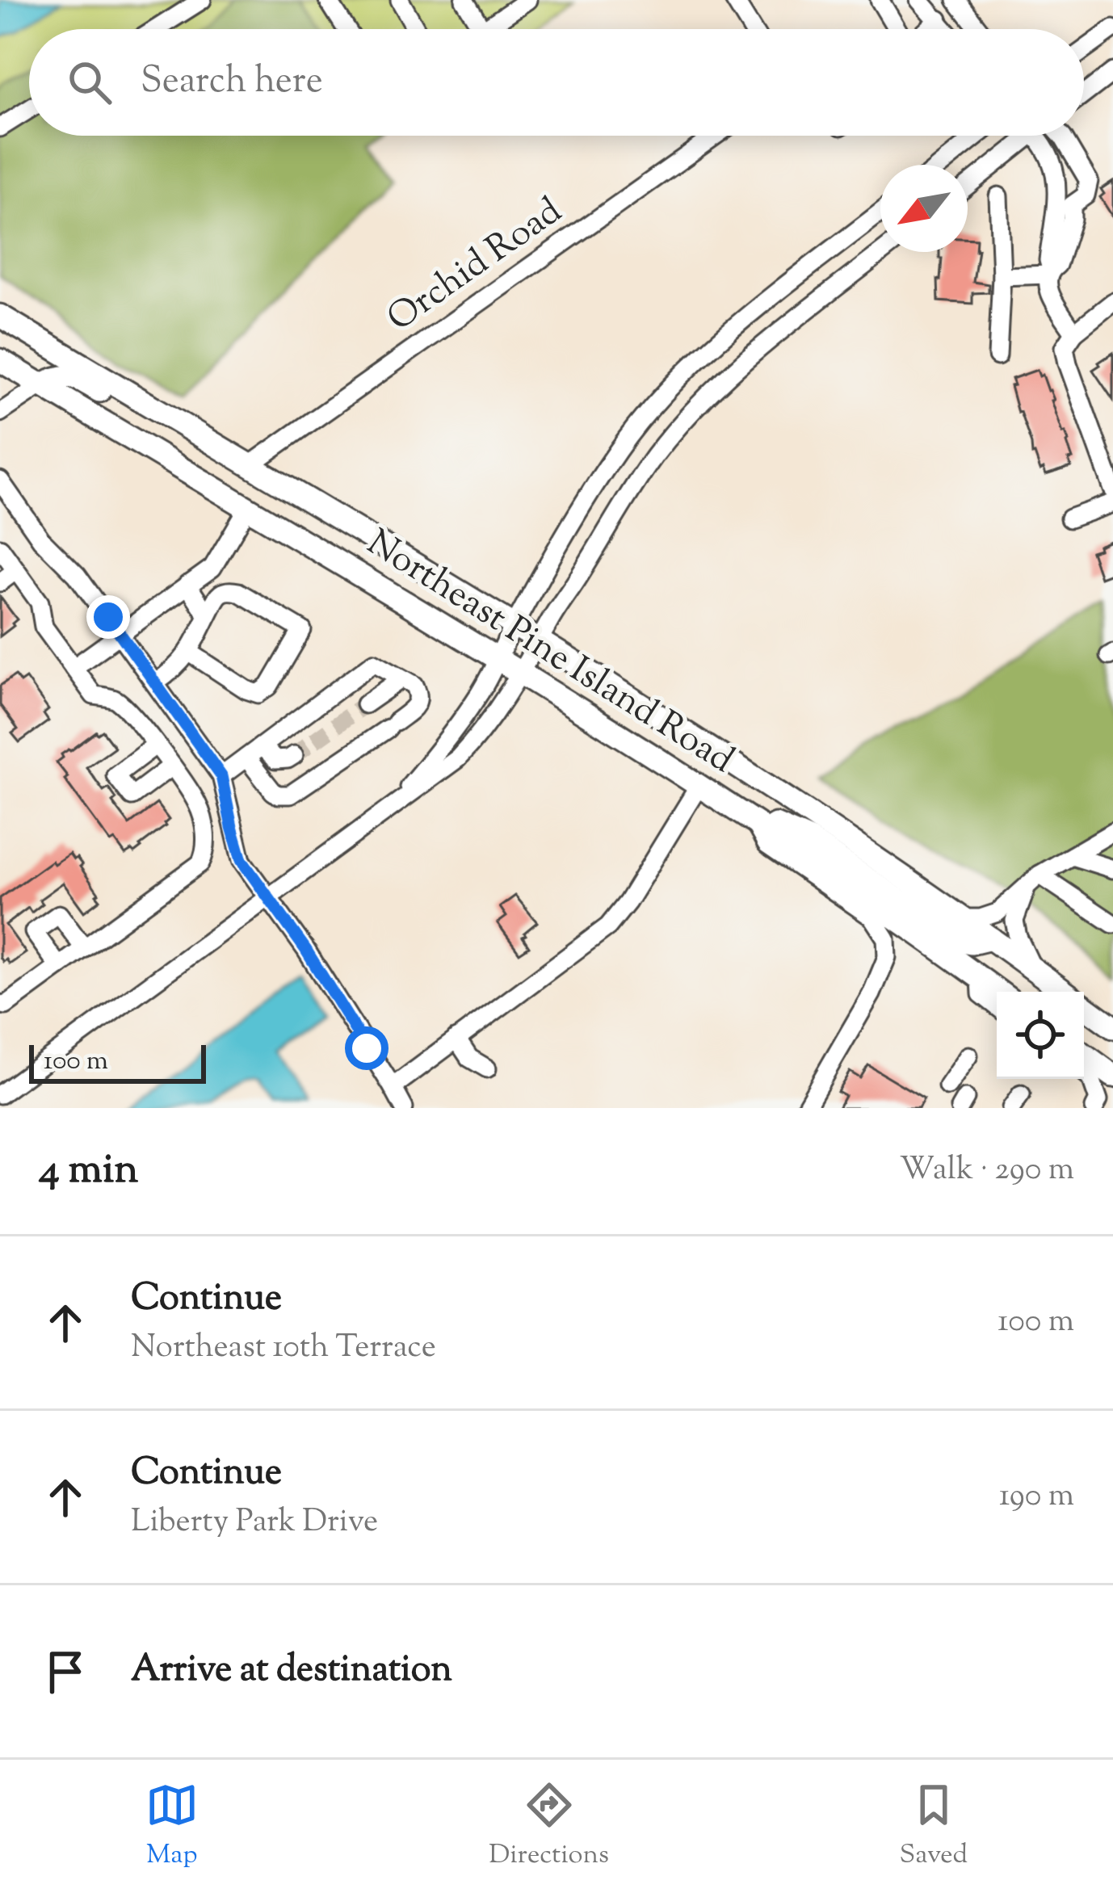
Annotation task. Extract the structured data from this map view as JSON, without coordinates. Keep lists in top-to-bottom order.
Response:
{
  "streets": {
    "main road": ["Northeast Pine Island Road"],
    "street": ["Orchid Road"]
  },
  "crossings": [
    ["Orchid Road", "Northeast Pine Island Road"]
  ],
  "scale_bar": "100 m",
  "north": "bottom left",
  "page": {
    "search": "Search here",
    "scale": "100 m",
    "heading": ["4 min", "Walk · 290 m"],
    "list": [
      ["Continue", "Northeast 10th Terrace", "100 m"],
      ["Continue", "Liberty Park Drive", "190 m"],
      "Arrive at destination"
    ],
    "nav": ["Map", "Directions", "Saved"]
  }
}
